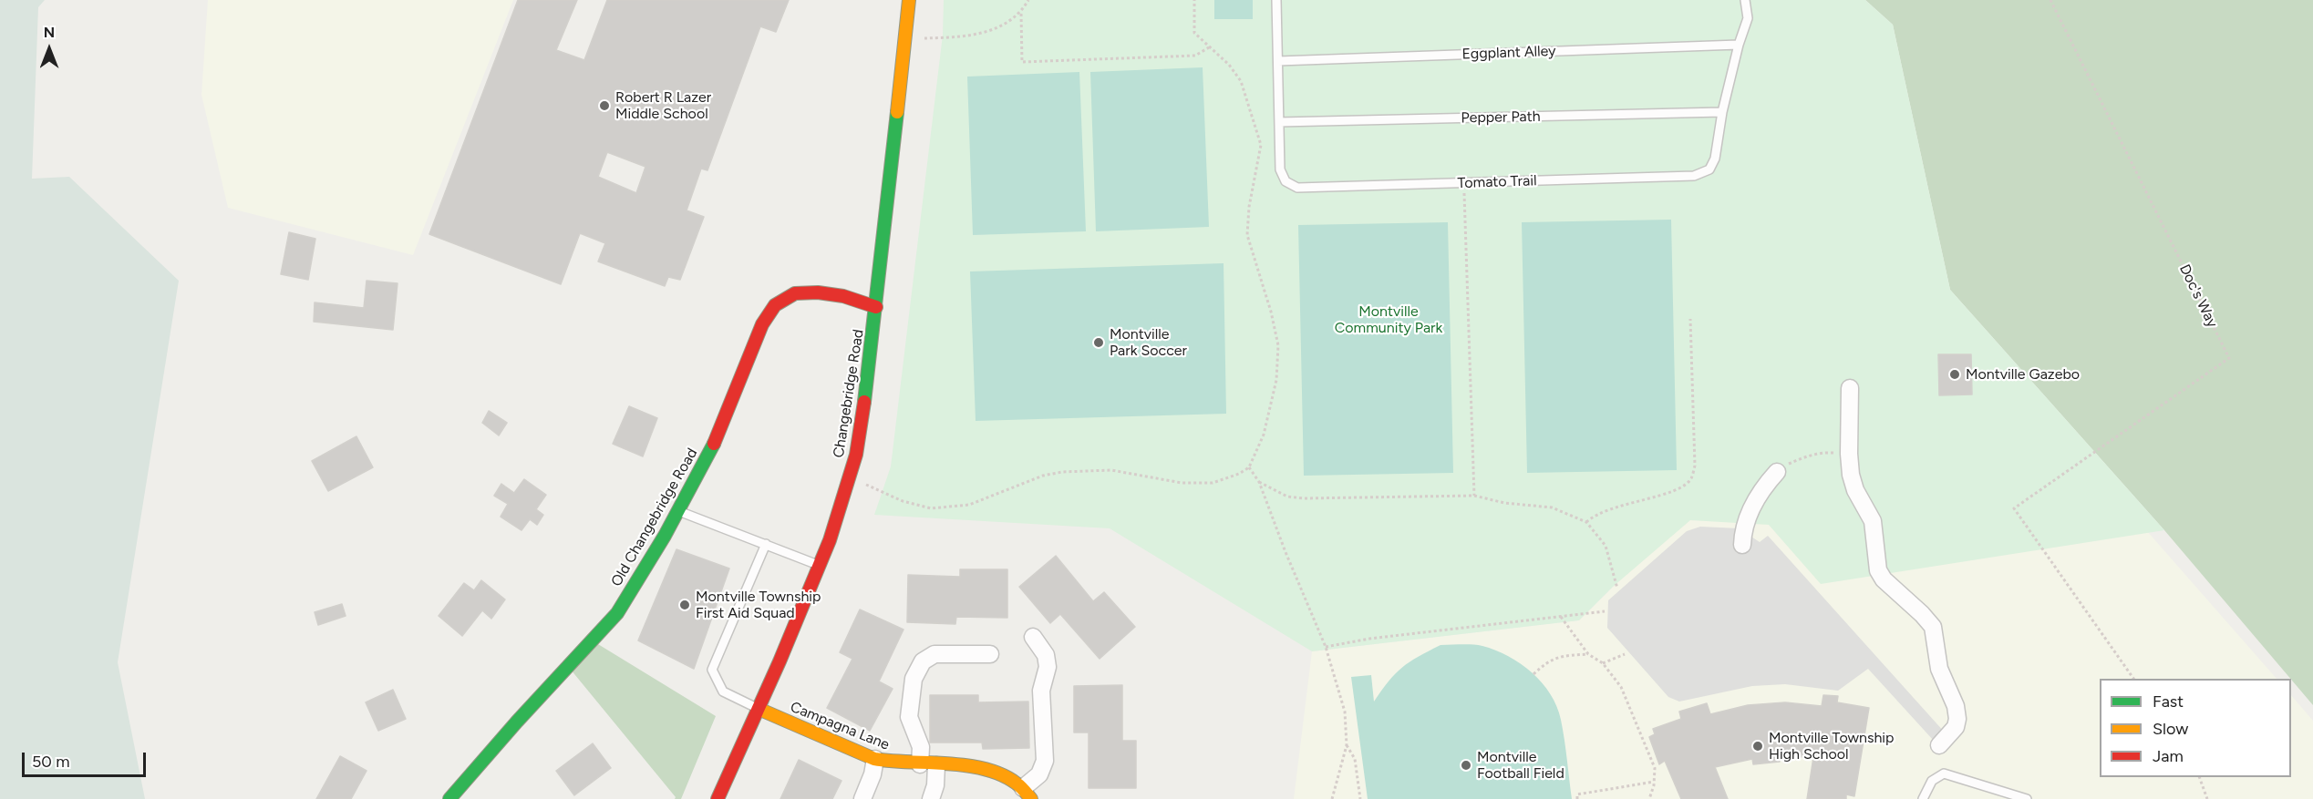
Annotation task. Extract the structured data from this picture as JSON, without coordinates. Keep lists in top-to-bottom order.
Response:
{
  "streets": {
    "street": ["Changebridge Road", "Old Changebridge Road", "Campagna Lane"],
    "lane": ["Eggplant Alley", "Pepper Path", "Tomato Trail"],
    "path": ["Doc's Way"]
  },
  "crossings": [
    ["Pepper Path", "Tomato Trail"],
    ["Changebridge Road", "Old Changebridge Road"],
    ["Changebridge Road", "Campagna Lane"]
  ],
  "parks": ["Montville Community Park"],
  "places": [
    "Robert R Lazer Middle School",
    "Montville Park Soccer",
    "Montville Gazebo",
    "Montville Township First Aid Squad",
    "Montville Township High School",
    "Montville Football Field"
  ],
  "legend": ["Fast", "Slow", "Jam"],
  "scale_bar": "50 m",
  "north": "top"
}
